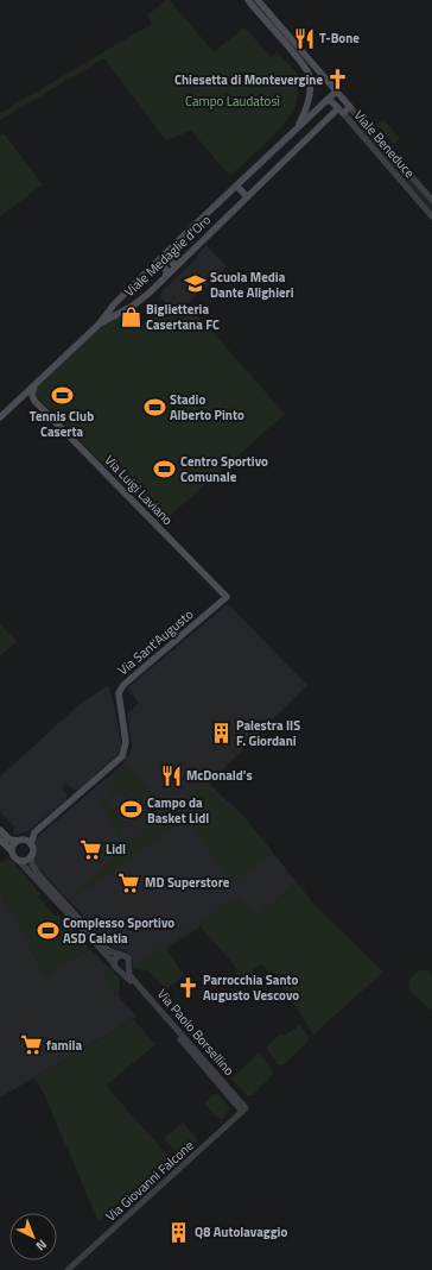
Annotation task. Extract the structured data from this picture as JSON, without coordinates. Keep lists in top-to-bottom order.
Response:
{
  "streets": {
    "main road": ["Viale Medaglie d'Oro", "Via Luigi Laviano", "Via Sant'Augusto"],
    "street": ["Viale Beneduce", "Via Paolo Borsellino", "Via Giovanni Falcone"]
  },
  "crossings": [
    ["Viale Beneduce", "Viale Medaglie d'Oro"],
    ["Via Luigi Laviano", "Via Sant'Augusto"],
    ["Via Paolo Borsellino", "Via Giovanni Falcone"]
  ],
  "parks": ["Campo Laudatosì"],
  "places": {
    "restaurant": ["T-Bone", "McDonald's"],
    "church": ["Chiesetta di Montevergine", "Parrocchia Santo Augusto Vescovo"],
    "school or university": ["Scuola Media Dante Alighieri"],
    "shop": ["Biglietteria Casertana FC"],
    "sports": [
      "Tennis Club Caserta",
      "Stadio Alberto Pinto",
      "Centro Sportivo Comunale",
      "Campo da Basket Lidl",
      "Complesso Sportivo ASD Calatia"
    ],
    "building": ["Palestra IIS F. Giordani", "Q8 Autolavaggio"],
    "supermarket": ["Lidl", "MD Superstore", "famila"]
  },
  "north": "bottom right"
}
